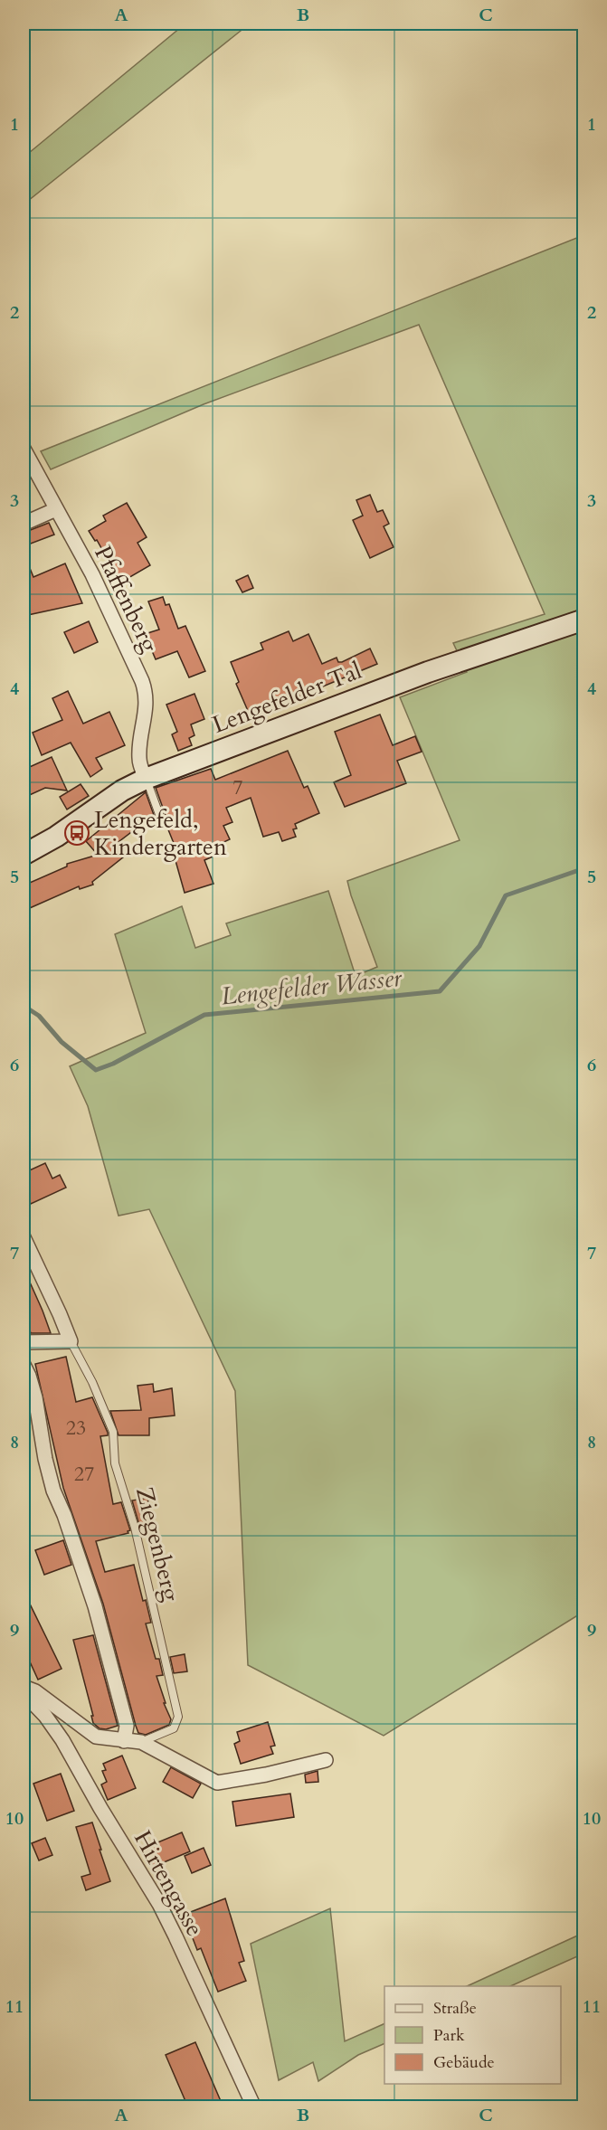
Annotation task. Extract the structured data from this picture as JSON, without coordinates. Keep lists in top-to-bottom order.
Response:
{
  "streets": {
    "street": [
      "Pfaffenberg",
      "Lengefelder Tal",
      "Ziegenberg",
      "Hirtengasse"
    ]
  },
  "crossings": [
    ["Pfaffenberg", "Lengefelder Tal"]
  ],
  "water": ["Lengefelder Wasser"],
  "places": {
    "bus stop": ["Lengefeld, Kindergarten"]
  },
  "house_numbers": ["7", "23", "27"],
  "legend": ["Straße", "Park", "Gebäude"],
  "grid": {
    "columns": ["A", "B", "C"],
    "rows": [
      "1",
      "2",
      "3",
      "4",
      "5",
      "6",
      "7",
      "8",
      "9",
      "10",
      "11"
    ]
  }
}
